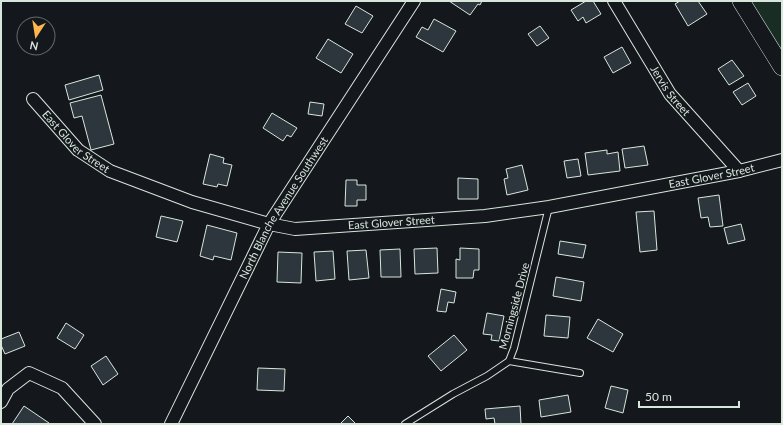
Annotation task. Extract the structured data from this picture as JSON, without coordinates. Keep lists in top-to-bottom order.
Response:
{
  "streets": {
    "street": ["Jervis Street", "East Glover Street", "North Blanche Avenue Southwest"],
    "lane": ["Morningside Drive"]
  },
  "crossings": [
    ["Jervis Street", "East Glover Street"],
    ["East Glover Street", "North Blanche Avenue Southwest"],
    ["East Glover Street", "Morningside Drive"]
  ],
  "scale_bar": "50 m",
  "north": "bottom"
}
